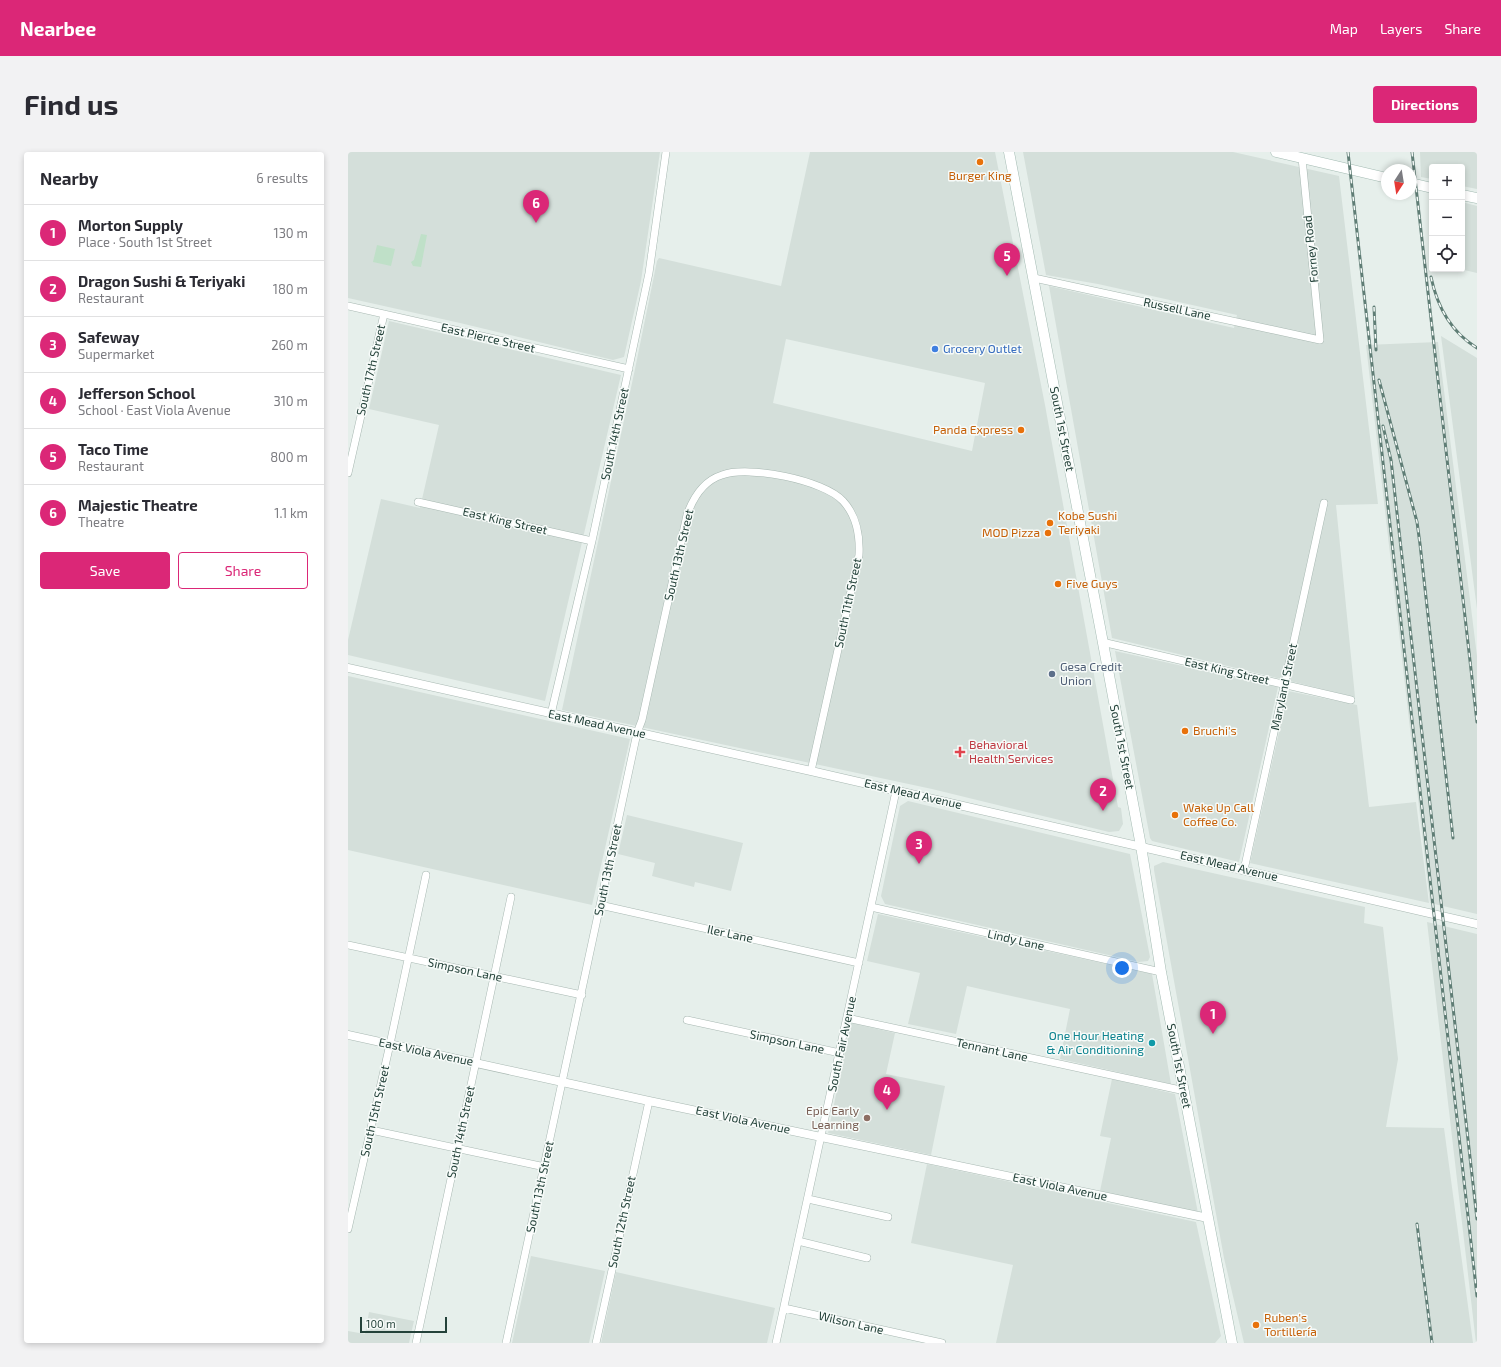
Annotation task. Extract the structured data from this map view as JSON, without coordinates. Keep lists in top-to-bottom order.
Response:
{
  "streets": {
    "main road": ["South 1st Street"],
    "street": [
      "Forney Road",
      "Russell Lane",
      "East Pierce Street",
      "South 17th Street",
      "South 14th Street",
      "East King Street",
      "South 13th Street",
      "South 11th Street",
      "Maryland Street",
      "East Mead Avenue",
      "Iler Lane",
      "Lindy Lane",
      "Simpson Lane",
      "South Fair Avenue",
      "Tennant Lane",
      "East Viola Avenue",
      "South 15th Street",
      "South 12th Street",
      "Wilson Lane"
    ]
  },
  "crossings": [
    ["Forney Road", "Russell Lane"],
    ["Russell Lane", "South 1st Street"],
    ["East Pierce Street", "South 17th Street"],
    ["East Pierce Street", "South 14th Street"],
    ["South 1st Street", "East King Street"],
    ["South 1st Street", "East Mead Avenue"],
    ["South 1st Street", "Lindy Lane"],
    ["South 1st Street", "Tennant Lane"],
    ["South 1st Street", "East Viola Avenue"],
    ["South 14th Street", "East King Street"],
    ["South 14th Street", "East Mead Avenue"],
    ["South 14th Street", "Simpson Lane"],
    ["South 14th Street", "East Viola Avenue"],
    ["East King Street", "Maryland Street"],
    ["South 13th Street", "South 11th Street"],
    ["South 13th Street", "East Mead Avenue"],
    ["South 13th Street", "Iler Lane"],
    ["South 13th Street", "Simpson Lane"],
    ["South 13th Street", "East Viola Avenue"],
    ["South 11th Street", "East Mead Avenue"],
    ["Maryland Street", "East Mead Avenue"],
    ["East Mead Avenue", "South Fair Avenue"],
    ["Iler Lane", "South Fair Avenue"],
    ["Lindy Lane", "South Fair Avenue"],
    ["Simpson Lane", "South Fair Avenue"],
    ["Simpson Lane", "South 15th Street"],
    ["South Fair Avenue", "Tennant Lane"],
    ["South Fair Avenue", "East Viola Avenue"],
    ["South Fair Avenue", "Wilson Lane"],
    ["East Viola Avenue", "South 15th Street"],
    ["East Viola Avenue", "South 12th Street"]
  ],
  "places": {
    "other": [
      "Burger King",
      "Grocery Outlet",
      "Panda Express",
      "Kobe Sushi Teriyaki",
      "MOD Pizza",
      "Five Guys",
      "Gesa Credit Union",
      "Bruchi's",
      "Wake Up Call Coffee Co.",
      "One Hour Heating & Air Conditioning",
      "Epic Early Learning",
      "Ruben's Tortillería"
    ],
    "health": ["Behavioral Health Services"]
  },
  "scale_bar": "100 m",
  "north": "bottom",
  "page": {
    "header": "Nearbee",
    "nav": ["Map", "Layers", "Share"],
    "buttons": [
      "Directions",
      ["Save", "Share"]
    ],
    "title": "Find us",
    "heading": ["Nearby", "6 results"],
    "map_buttons": ["+", "−"],
    "pins": [
      "6",
      "5",
      "2",
      "3",
      "1",
      "4"
    ],
    "list": [
      {
        "mark": "1",
        "name": "Morton Supply",
        "note": "Place · South 1st Street",
        "value": "130 m"
      },
      {
        "mark": "2",
        "name": "Dragon Sushi & Teriyaki",
        "note": "Restaurant",
        "value": "180 m"
      },
      {
        "mark": "3",
        "name": "Safeway",
        "note": "Supermarket",
        "value": "260 m"
      },
      {
        "mark": "4",
        "name": "Jefferson School",
        "note": "School · East Viola Avenue",
        "value": "310 m"
      },
      {
        "mark": "5",
        "name": "Taco Time",
        "note": "Restaurant",
        "value": "800 m"
      },
      {
        "mark": "6",
        "name": "Majestic Theatre",
        "note": "Theatre",
        "value": "1.1 km"
      }
    ],
    "scale": "100 m"
  }
}
